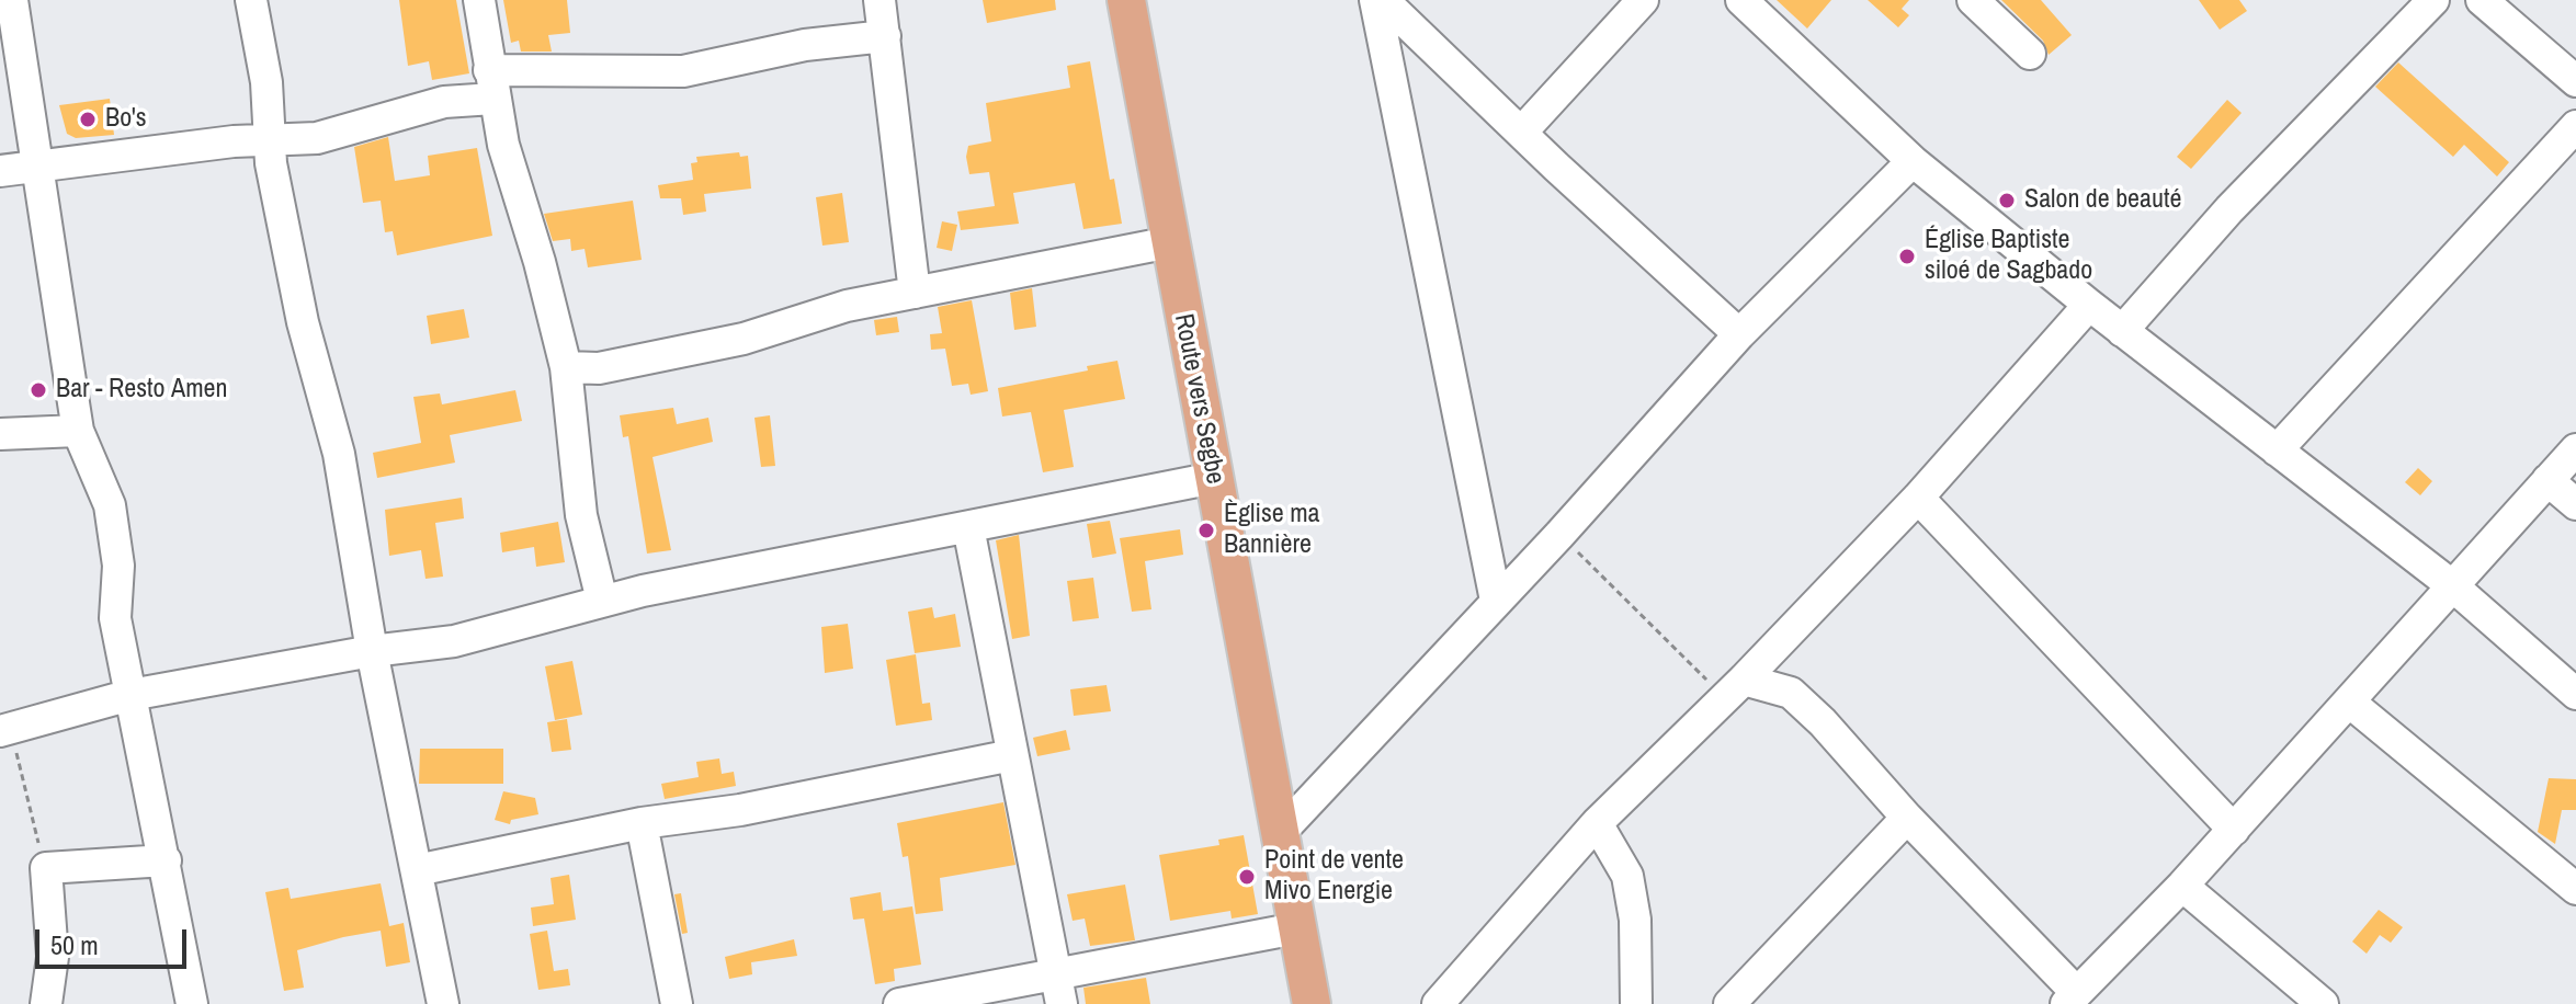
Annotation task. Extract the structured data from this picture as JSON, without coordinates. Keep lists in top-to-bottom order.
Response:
{
  "streets": {
    "main road": ["Route vers Segbe"]
  },
  "places": [
    "Bo's",
    "Salon de beauté",
    "Église Baptiste siloé de Sagbado",
    "Bar - Resto Amen",
    "Èglise ma Bannière",
    "Point de vente Mivo Energie"
  ],
  "scale_bar": "50 m"
}
